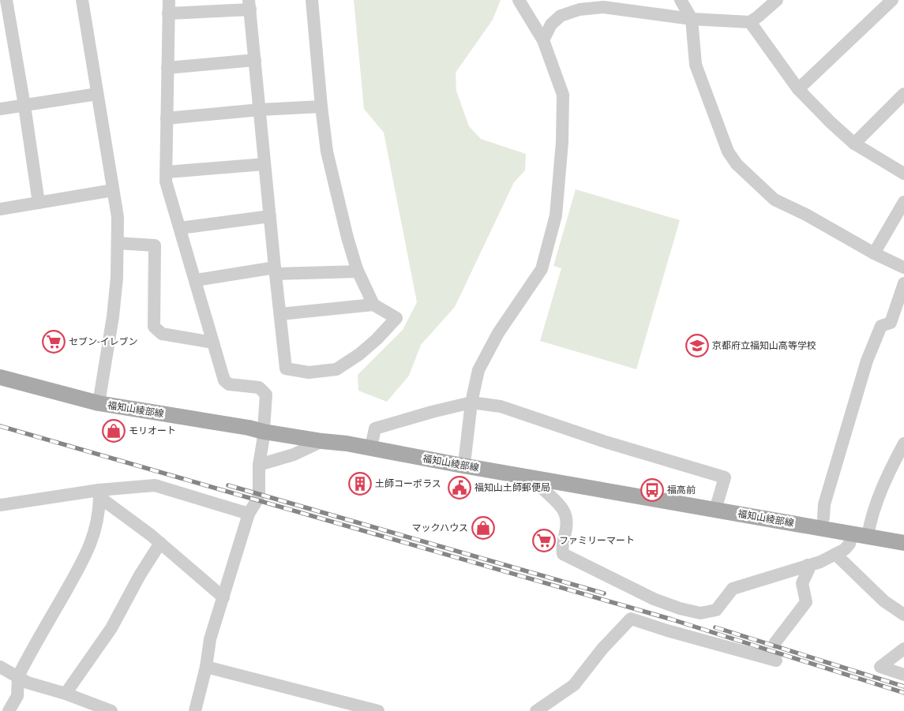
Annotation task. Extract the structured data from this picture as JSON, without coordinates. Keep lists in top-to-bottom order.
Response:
{
  "streets": {
    "main road": ["福知山綾部線"]
  },
  "places": {
    "supermarket": ["セブン-イレブン", "ファミリーマート"],
    "school or university": ["京都府立福知山高等学校"],
    "shop": ["モリオート", "マックハウス"],
    "building": ["土師コーポラス"],
    "public building": ["福知山土師郵便局"],
    "bus stop": ["福高前"]
  }
}
